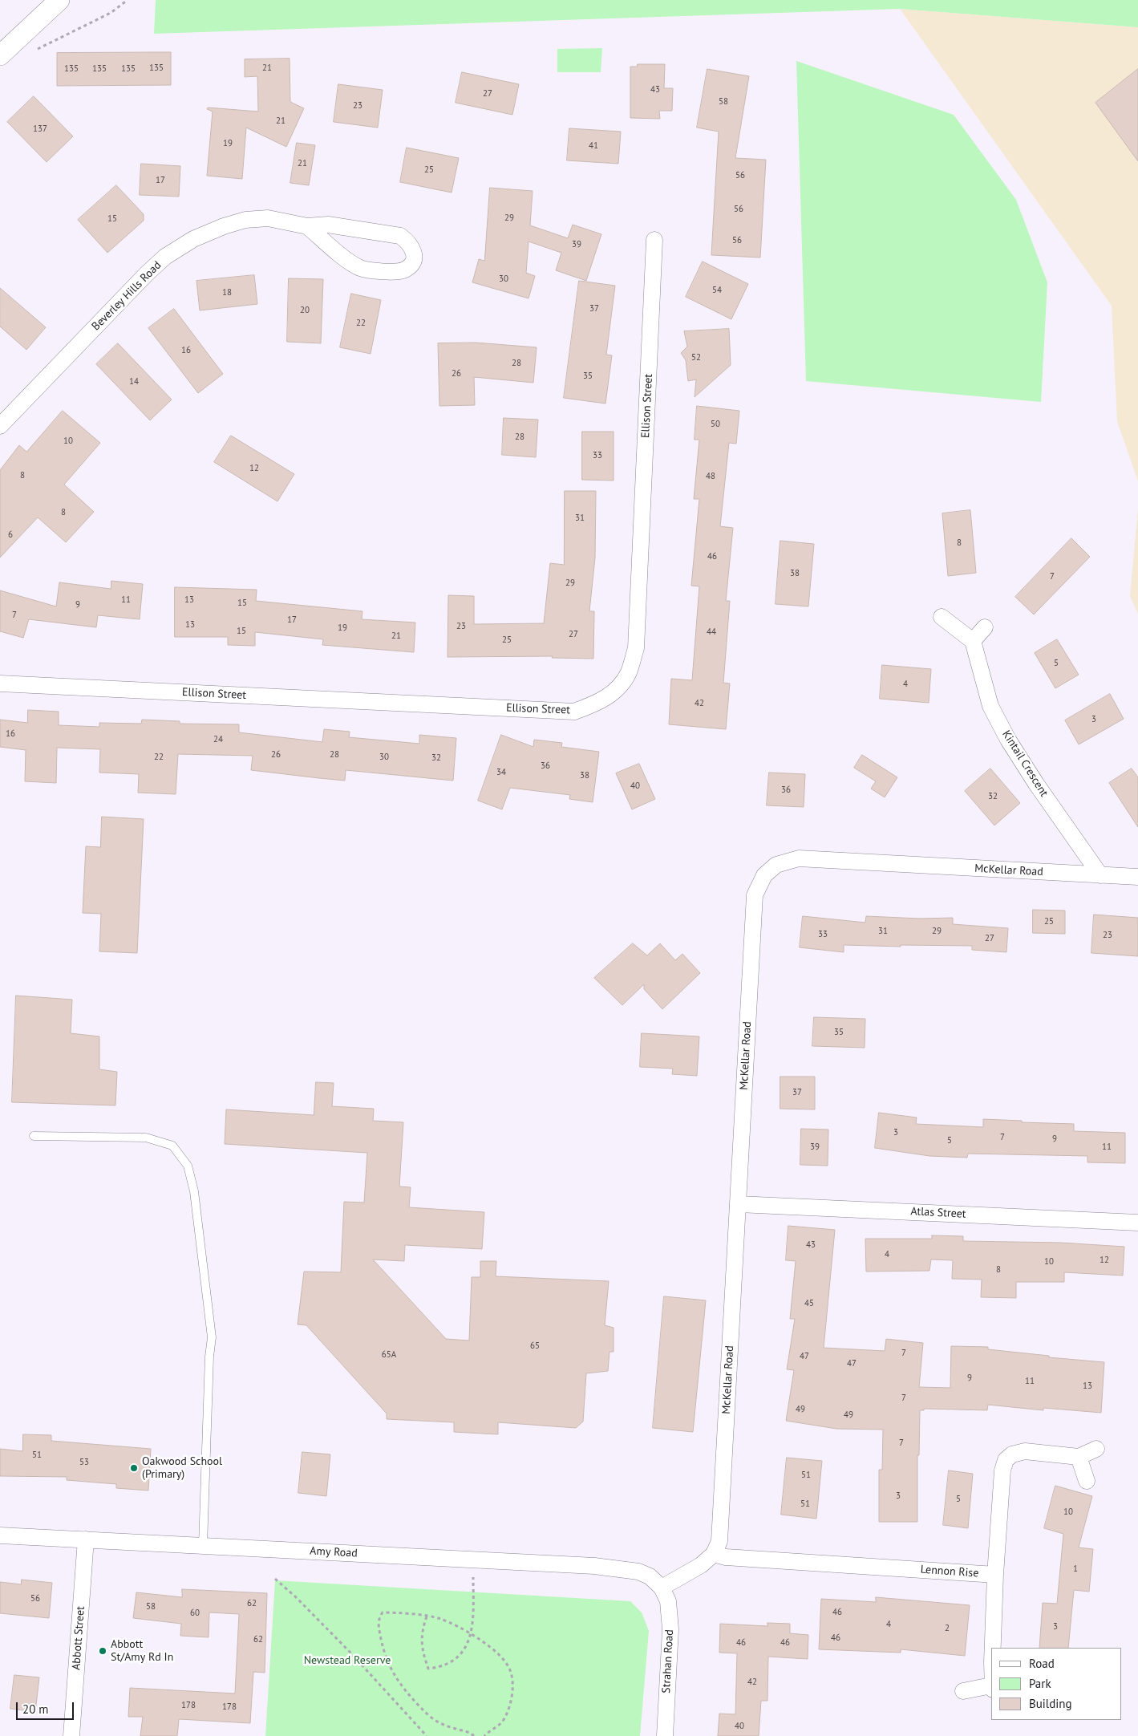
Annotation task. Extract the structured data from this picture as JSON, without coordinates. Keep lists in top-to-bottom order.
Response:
{
  "streets": {
    "street": [
      "Beverley Hills Road",
      "Ellison Street",
      "Kintail Crescent",
      "McKellar Road",
      "Atlas Street",
      "Amy Road",
      "Lennon Rise",
      "Abbott Street",
      "Strahan Road"
    ]
  },
  "crossings": [
    ["Kintail Crescent", "McKellar Road"],
    ["McKellar Road", "Atlas Street"],
    ["McKellar Road", "Lennon Rise"],
    ["Amy Road", "Abbott Street"],
    ["Amy Road", "Strahan Road"]
  ],
  "parks": ["Newstead Reserve"],
  "places": ["Oakwood School (Primary)", "Abbott St/Amy Rd In"],
  "house_numbers": [
    "135",
    "21",
    "135",
    "135",
    "135",
    "43",
    "27",
    "58",
    "23",
    "21",
    "137",
    "19",
    "41",
    "21",
    "25",
    "56",
    "17",
    "56",
    "29",
    "15",
    "56",
    "39",
    "30",
    "54",
    "18",
    "37",
    "20",
    "22",
    "16",
    "52",
    "28",
    "26",
    "35",
    "14",
    "50",
    "28",
    "10",
    "33",
    "12",
    "8",
    "48",
    "8",
    "31",
    "6",
    "8",
    "46",
    "38",
    "7",
    "29",
    "11",
    "13",
    "15",
    "9",
    "7",
    "17",
    "13",
    "23",
    "19",
    "15",
    "44",
    "27",
    "21",
    "25",
    "5",
    "4",
    "42",
    "3",
    "16",
    "24",
    "26",
    "28",
    "22",
    "30",
    "32",
    "36",
    "34",
    "38",
    "40",
    "36",
    "32",
    "25",
    "31",
    "29",
    "33",
    "23",
    "27",
    "35",
    "37",
    "3",
    "7",
    "9",
    "5",
    "39",
    "11",
    "43",
    "4",
    "12",
    "10",
    "8",
    "45",
    "65",
    "7",
    "65A",
    "47",
    "47",
    "9",
    "11",
    "13",
    "7",
    "49",
    "49",
    "7",
    "51",
    "53",
    "51",
    "3",
    "5",
    "51",
    "10",
    "1",
    "56",
    "62",
    "58",
    "46",
    "60",
    "4",
    "3",
    "2",
    "46",
    "62",
    "46",
    "46",
    "42",
    "178",
    "178",
    "40"
  ],
  "legend": ["Road", "Park", "Building"],
  "scale_bar": "20 m"
}
